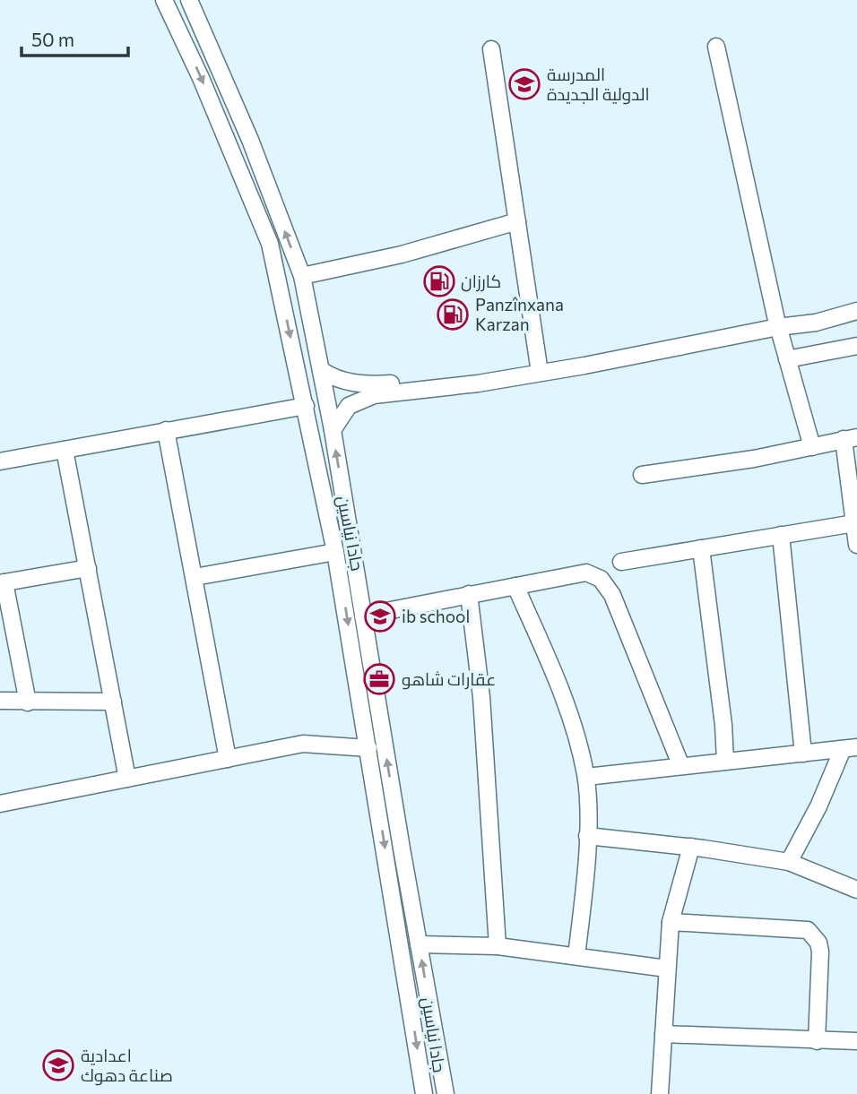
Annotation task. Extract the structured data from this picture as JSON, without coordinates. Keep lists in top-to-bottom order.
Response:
{
  "streets": {
    "street": ["جادا نیاسین"]
  },
  "places": {
    "school or university": ["المدرسة الدولية الجديدة", "ib school", "اعدادية صناعة دهوك"],
    "fuel station": ["كارزان", "Panzînxana Karzan"],
    "office": ["عقارات شاهو"]
  },
  "scale_bar": "50 m"
}
